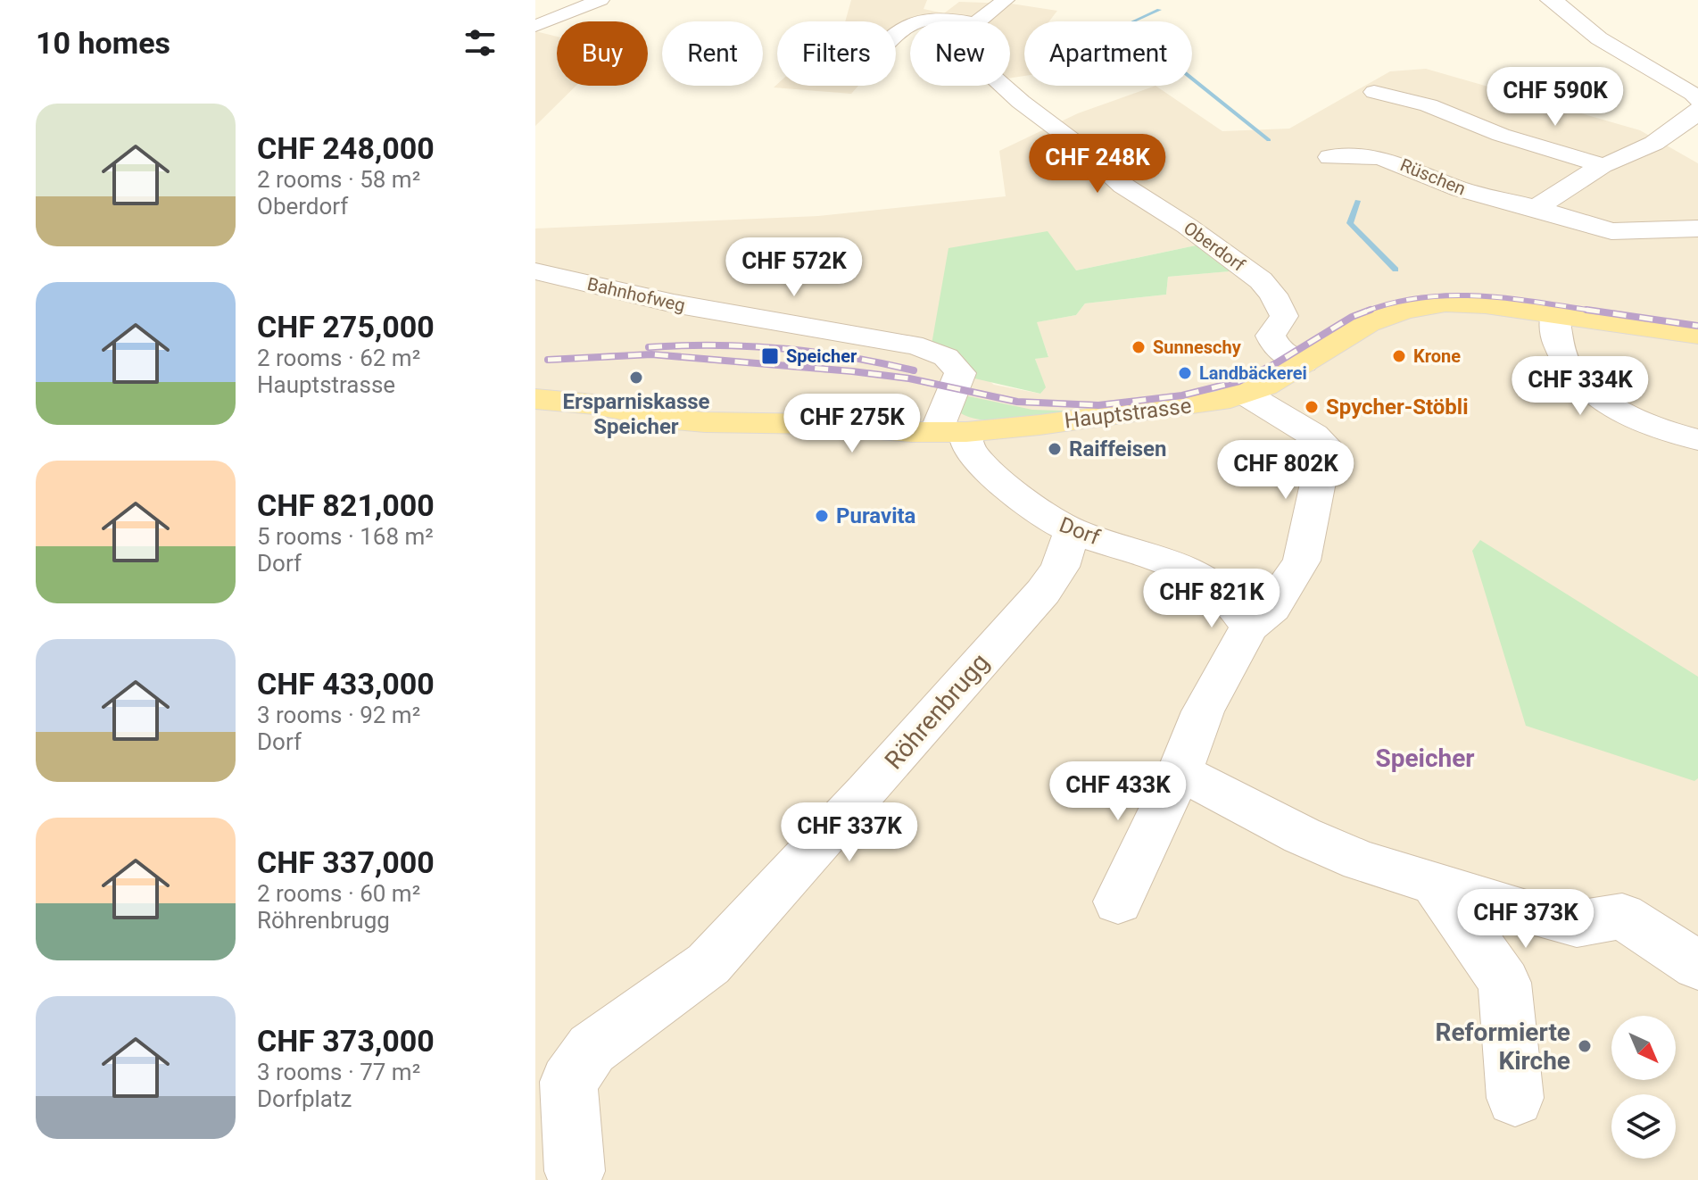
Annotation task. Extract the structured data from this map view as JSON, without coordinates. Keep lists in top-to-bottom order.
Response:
{
  "streets": {
    "main road": ["Hauptstrasse"],
    "street": [
      "Rüschen",
      "Oberdorf",
      "Bahnhofweg",
      "Dorf",
      "Röhrenbrugg"
    ]
  },
  "crossings": [
    ["Oberdorf", "Hauptstrasse"],
    ["Bahnhofweg", "Hauptstrasse"],
    ["Bahnhofweg", "Dorf"],
    ["Hauptstrasse", "Dorf"],
    ["Dorf", "Röhrenbrugg"]
  ],
  "districts": ["Speicher"],
  "places": {
    "other": [
      "Sunneschy",
      "Krone",
      "Landbäckerei",
      "Ersparniskasse Speicher",
      "Spycher-Stöbli",
      "Raiffeisen",
      "Puravita",
      "Reformierte Kirche"
    ],
    "transit": ["Speicher"]
  },
  "north": "bottom right",
  "page": {
    "heading": "10 homes",
    "chip": [
      "Buy",
      "Rent",
      "Filters",
      "New",
      "Apartment"
    ],
    "price": [
      "CHF 590K",
      "CHF 248K",
      "CHF 572K",
      "CHF 334K",
      "CHF 275K",
      "CHF 802K",
      "CHF 821K",
      "CHF 433K",
      "CHF 337K",
      "CHF 373K"
    ],
    "list": [
      {
        "name": "CHF 248,000",
        "note": "2 rooms · 58 m² · Oberdorf"
      },
      {
        "name": "CHF 275,000",
        "note": "2 rooms · 62 m² · Hauptstrasse"
      },
      {
        "name": "CHF 821,000",
        "note": "5 rooms · 168 m² · Dorf"
      },
      {
        "name": "CHF 433,000",
        "note": "3 rooms · 92 m² · Dorf"
      },
      {
        "name": "CHF 337,000",
        "note": "2 rooms · 60 m² · Röhrenbrugg"
      },
      {
        "name": "CHF 373,000",
        "note": "3 rooms · 77 m² · Dorfplatz"
      }
    ]
  }
}
